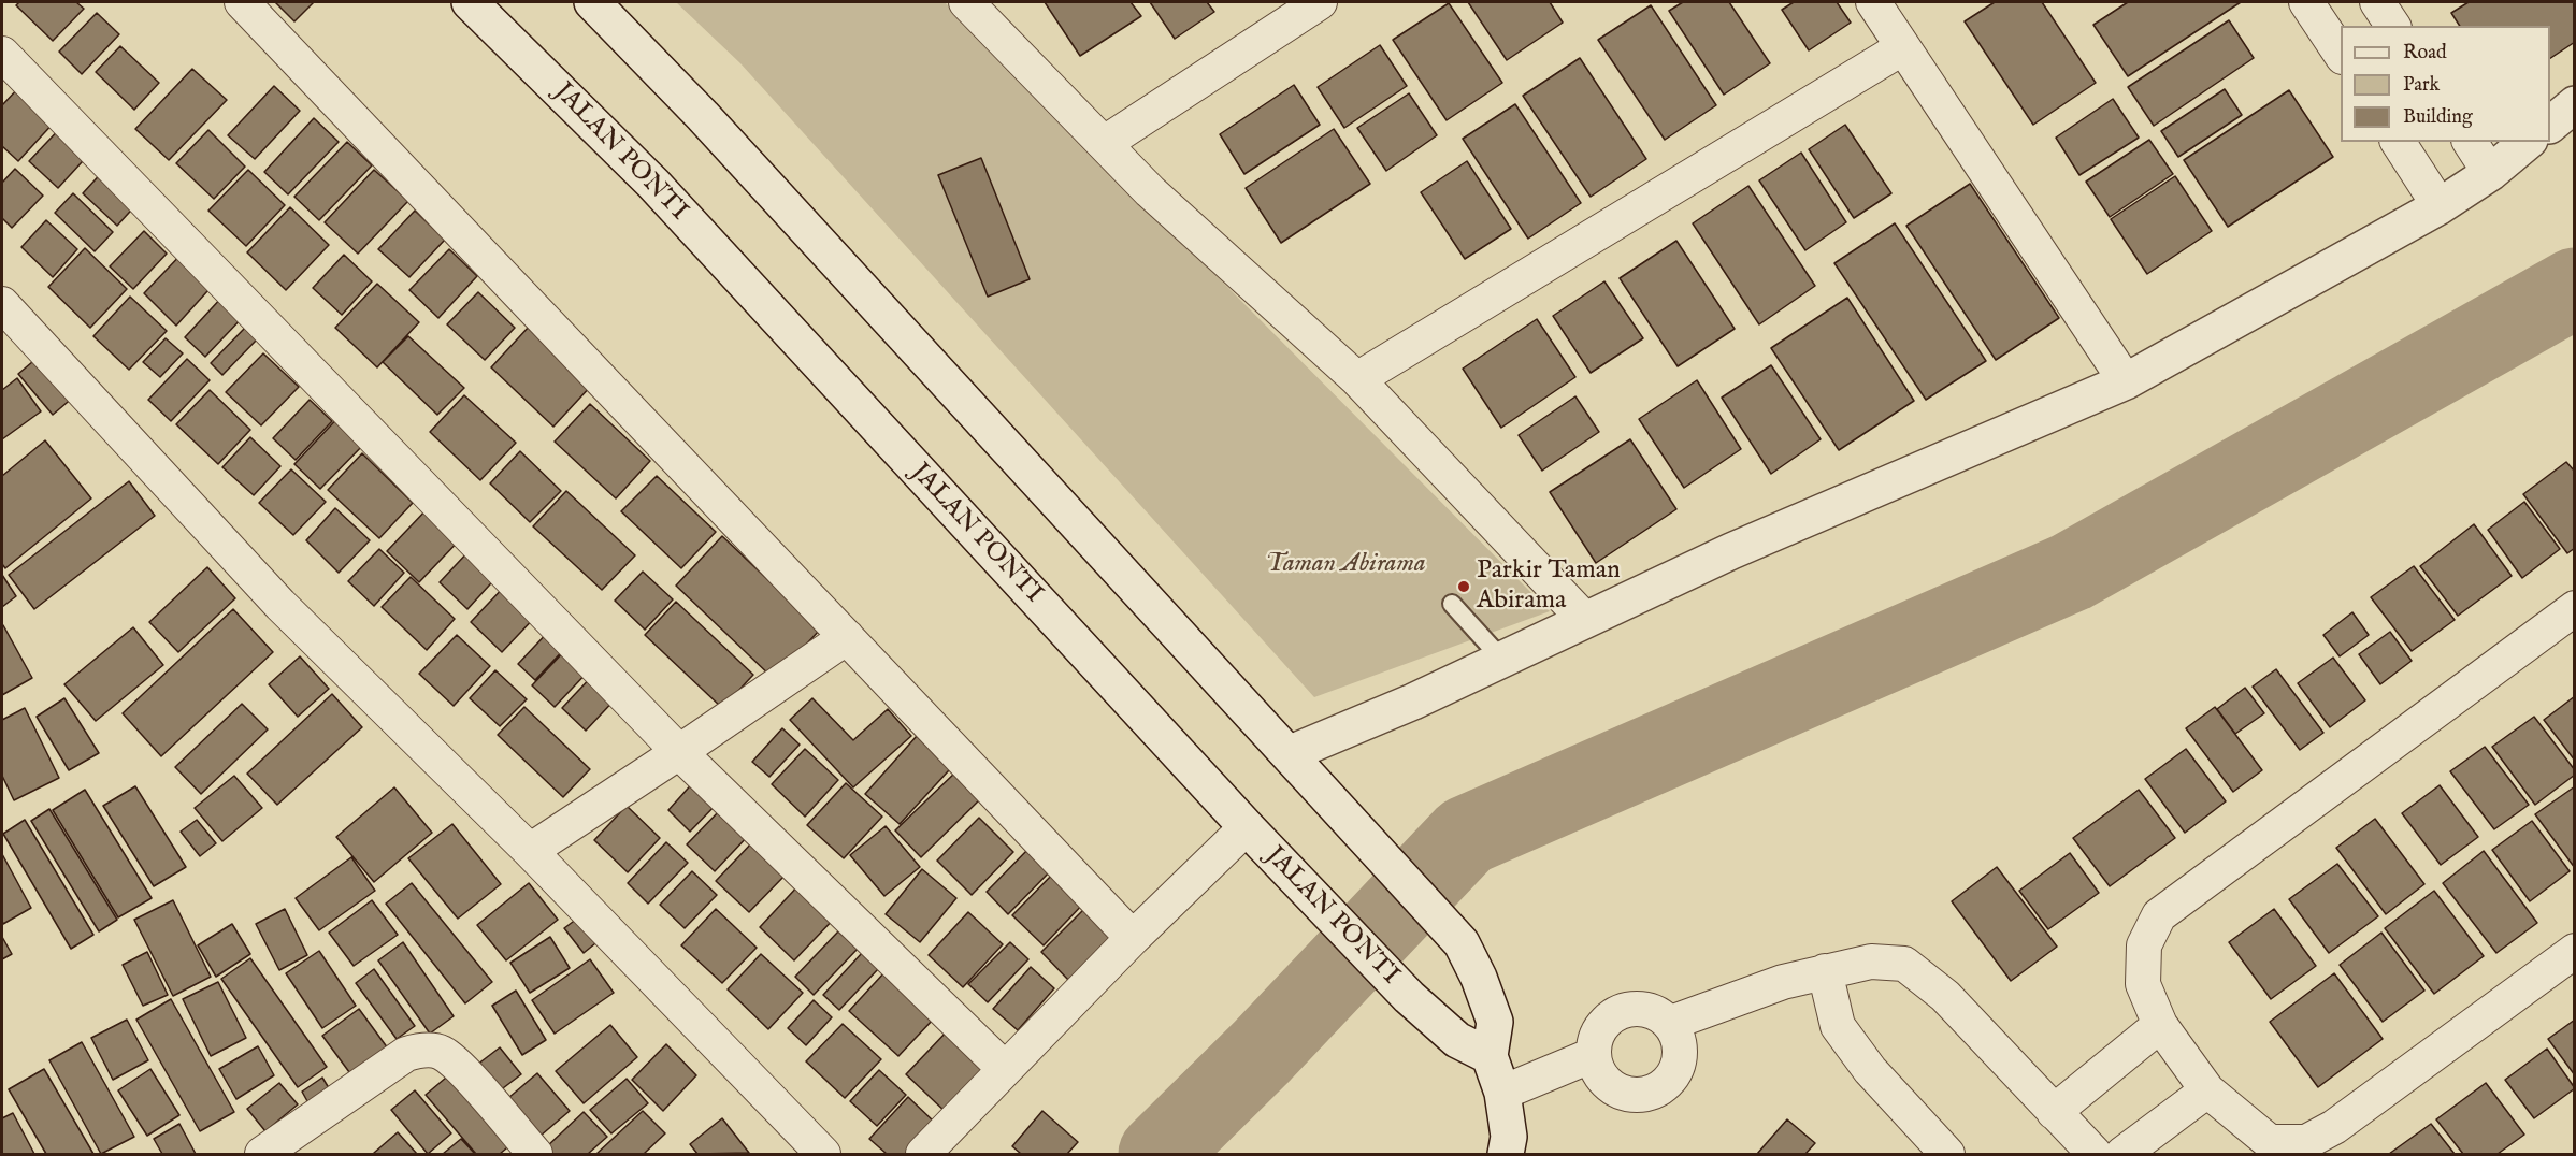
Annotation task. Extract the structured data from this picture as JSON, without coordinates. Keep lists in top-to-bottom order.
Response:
{
  "streets": {
    "main road": ["JALAN PONTI"]
  },
  "parks": ["Taman Abirama"],
  "places": ["Parkir Taman Abirama"],
  "legend": ["Road", "Park", "Building"]
}
